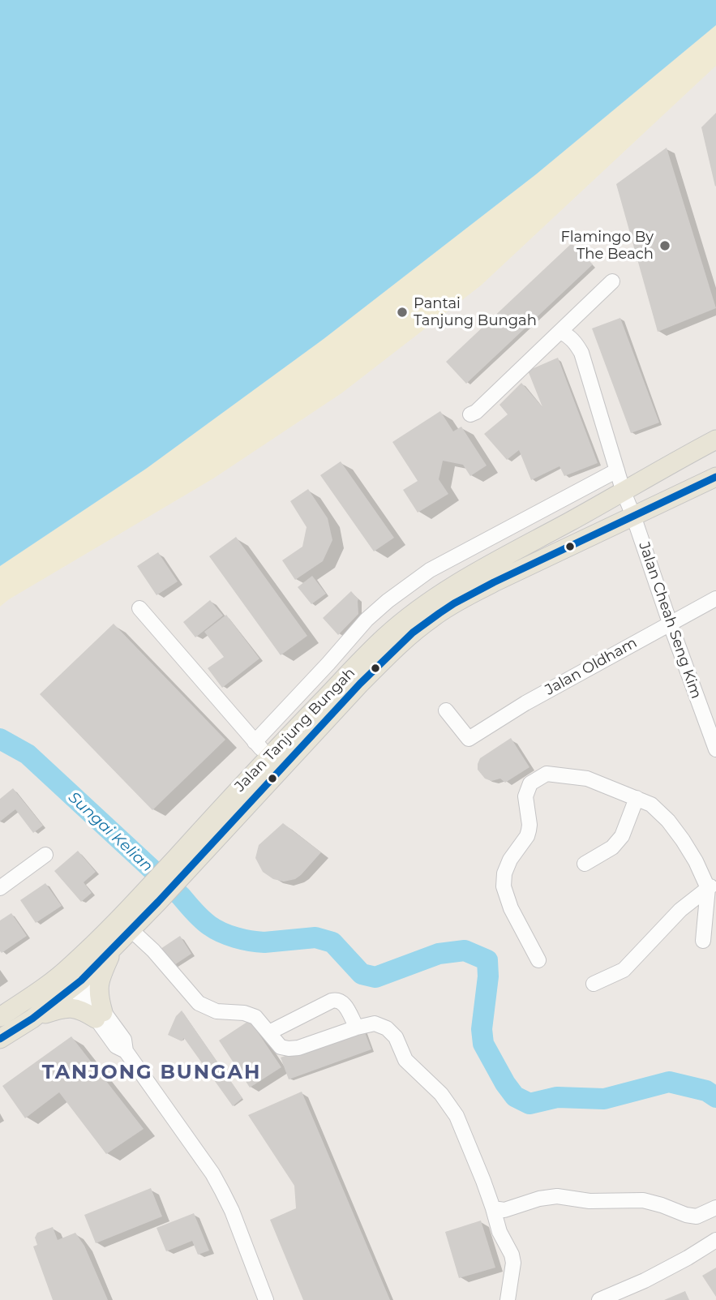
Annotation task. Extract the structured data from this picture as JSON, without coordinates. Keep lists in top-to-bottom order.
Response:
{
  "streets": {
    "main road": ["Jalan Tanjung Bungah"],
    "street": ["Jalan Cheah Seng Kim", "Jalan Oldham"]
  },
  "crossings": [
    ["Jalan Cheah Seng Kim", "Jalan Oldham"],
    ["Jalan Cheah Seng Kim", "Jalan Tanjung Bungah"]
  ],
  "districts": ["TANJONG BUNGAH"],
  "water": ["Sungai Kelian"],
  "places": ["Flamingo By The Beach", "Pantai Tanjung Bungah"]
}
